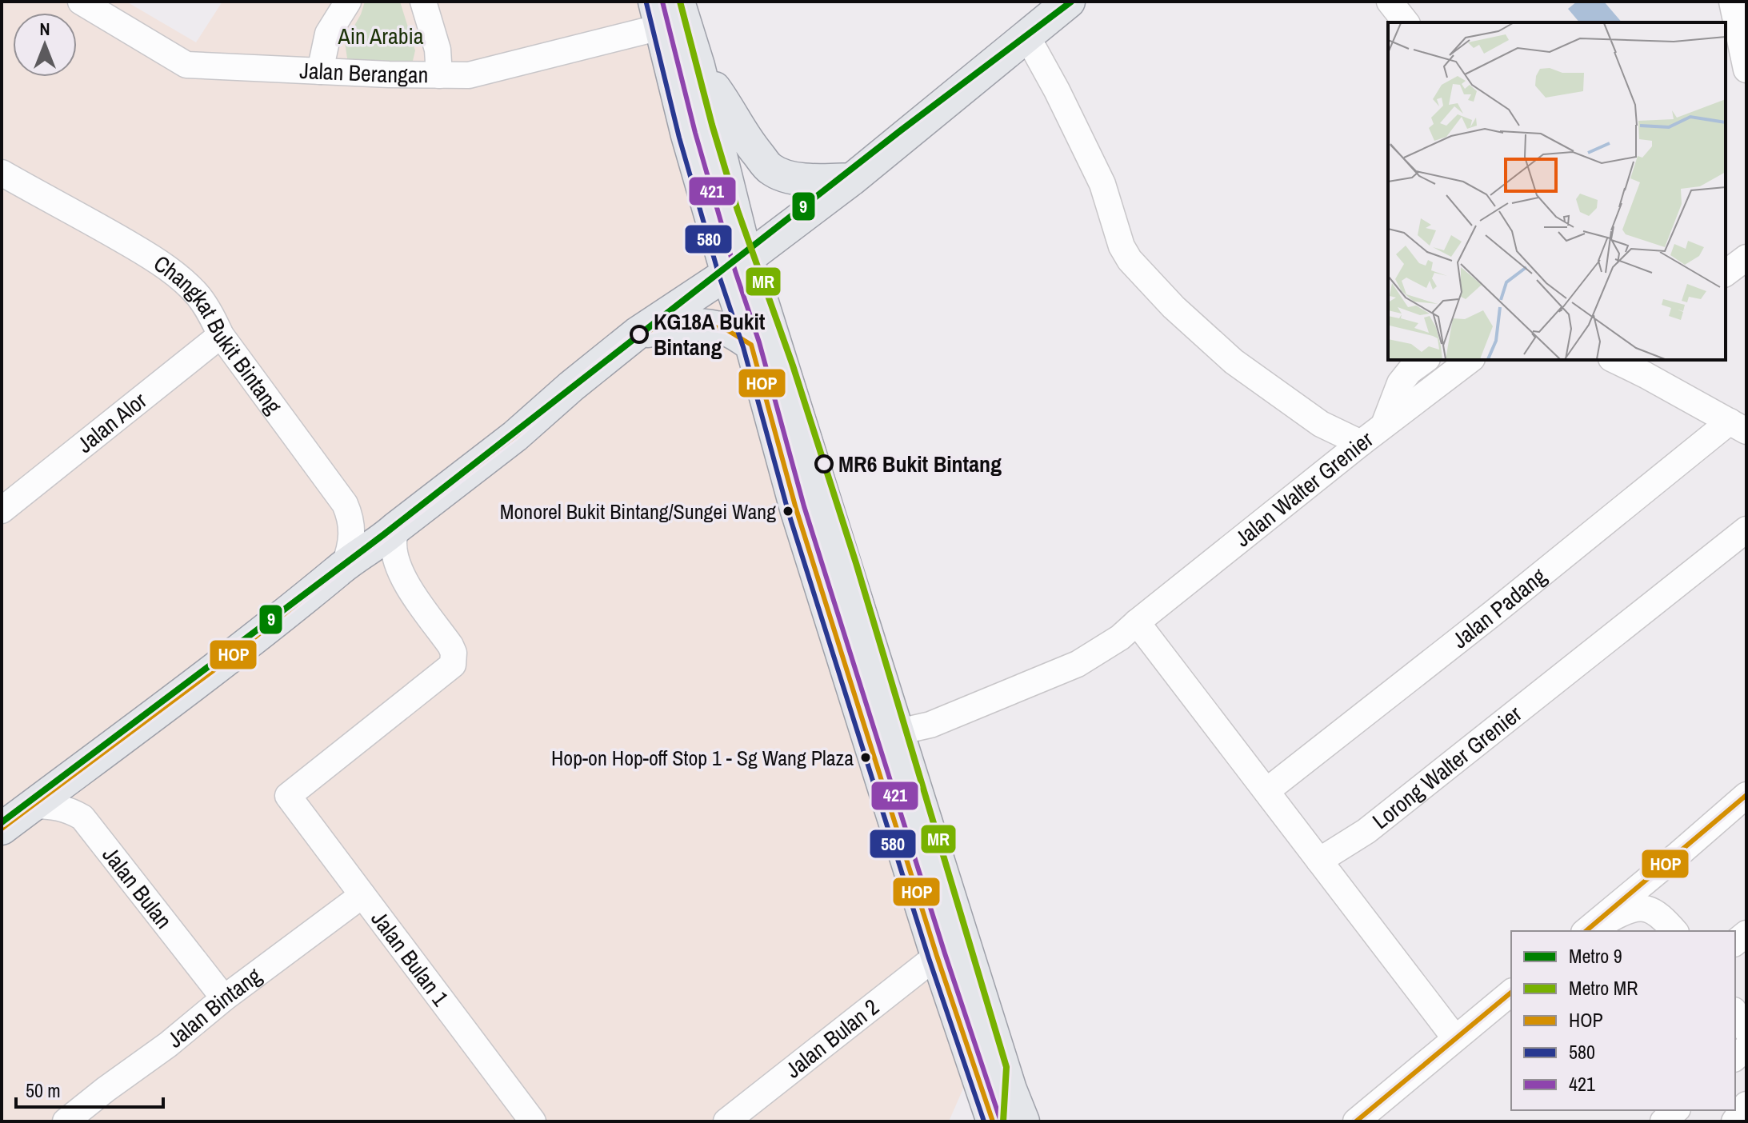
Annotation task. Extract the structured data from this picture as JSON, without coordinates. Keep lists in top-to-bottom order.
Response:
{
  "streets": {
    "street": [
      "Jalan Berangan",
      "Changkat Bukit Bintang",
      "Jalan Alor",
      "Jalan Walter Grenier",
      "Jalan Padang",
      "Lorong Walter Grenier",
      "Jalan Bulan",
      "Jalan Bulan 1",
      "Jalan Bintang",
      "Jalan Bulan 2"
    ]
  },
  "crossings": [
    ["Changkat Bukit Bintang", "Jalan Alor"],
    ["Jalan Bulan", "Jalan Bintang"],
    ["Jalan Bulan 1", "Jalan Bintang"]
  ],
  "parks": ["Ain Arabia"],
  "places": [
    "KG18A Bukit Bintang",
    "MR6 Bukit Bintang",
    "Monorel Bukit Bintang/Sungei Wang",
    "Hop-on Hop-off Stop 1 - Sg Wang Plaza"
  ],
  "lines": [
    "metro line 9",
    "metro line MR",
    "transit line 421",
    "transit line 580",
    "transit line HOP"
  ],
  "legend": [
    "Metro 9",
    "Metro MR",
    "HOP",
    "580",
    "421"
  ],
  "scale_bar": "50 m",
  "north": "top"
}
